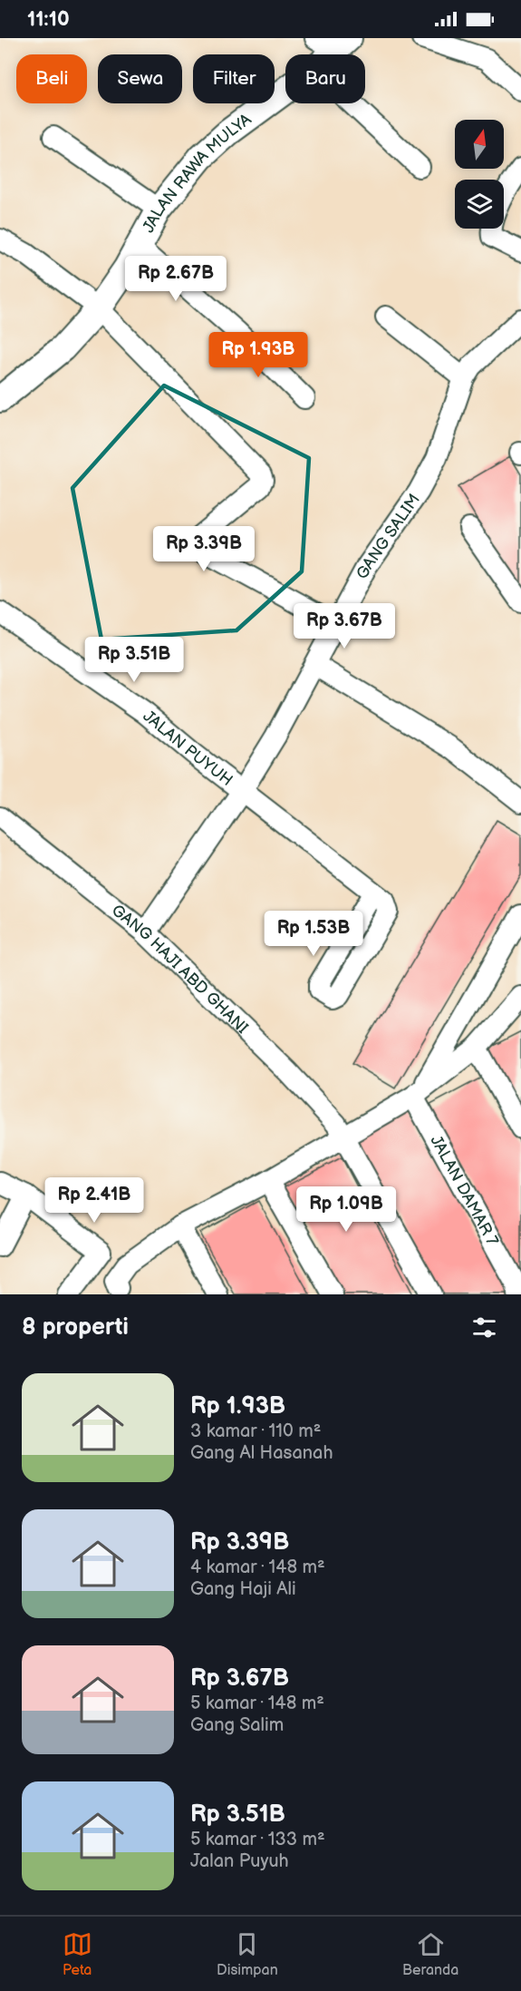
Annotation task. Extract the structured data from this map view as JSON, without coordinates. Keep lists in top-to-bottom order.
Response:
{
  "streets": {
    "main road": ["JALAN RAWA MULYA"],
    "street": [
      "GANG SALIM",
      "JALAN PUYUH",
      "GANG HAJI ABD GHANI",
      "JALAN DAMAR 7"
    ]
  },
  "crossings": [
    ["GANG SALIM", "JALAN PUYUH"],
    ["GANG SALIM", "GANG HAJI ABD GHANI"]
  ],
  "north": "top",
  "page": {
    "status": "11:10",
    "chip": [
      "Beli",
      "Sewa",
      "Filter",
      "Baru"
    ],
    "price": [
      "Rp 2.67B",
      "Rp 1.93B",
      "Rp 3.39B",
      "Rp 3.67B",
      "Rp 3.51B",
      "Rp 1.53B",
      "Rp 2.41B",
      "Rp 1.09B"
    ],
    "heading": "8 properti",
    "list": [
      {
        "name": "Rp 1.93B",
        "note": "3 kamar · 110 m² · Gang Al Hasanah"
      },
      {
        "name": "Rp 3.39B",
        "note": "4 kamar · 148 m² · Gang Haji Ali"
      },
      {
        "name": "Rp 3.67B",
        "note": "5 kamar · 148 m² · Gang Salim"
      },
      {
        "name": "Rp 3.51B",
        "note": "5 kamar · 133 m² · Jalan Puyuh"
      }
    ],
    "tabs": ["Peta", "Disimpan", "Beranda"]
  }
}
